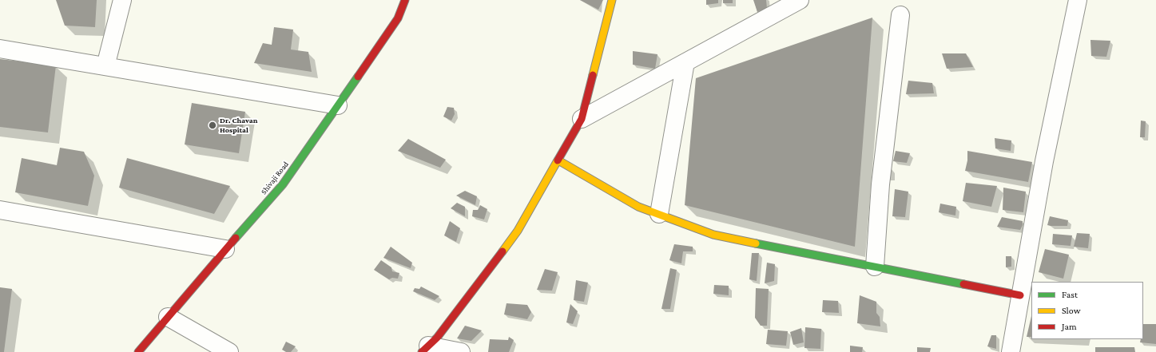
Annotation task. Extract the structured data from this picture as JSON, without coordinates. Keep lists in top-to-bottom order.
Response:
{
  "streets": {
    "street": ["Shivaji Road"]
  },
  "places": ["Dr. Chavan Hospital"],
  "legend": ["Fast", "Slow", "Jam"]
}
